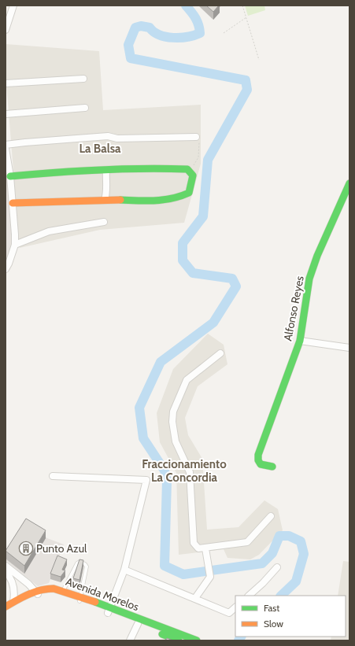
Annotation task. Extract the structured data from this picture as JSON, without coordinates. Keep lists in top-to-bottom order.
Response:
{
  "streets": {
    "street": ["Alfonso Reyes", "Avenida Morelos"]
  },
  "districts": ["La Balsa", "Fraccionamiento La Concordia"],
  "places": {
    "building": ["Punto Azul"]
  },
  "legend": ["Fast", "Slow"]
}
